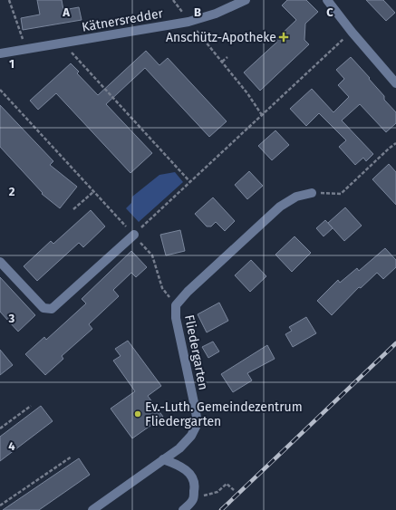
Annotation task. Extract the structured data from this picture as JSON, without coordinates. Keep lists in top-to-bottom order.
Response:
{
  "streets": {
    "street": ["Kätnersredder", "Fliedergarten"]
  },
  "places": {
    "health": ["Anschütz-Apotheke"],
    "other": ["Ev.-Luth. Gemeindezentrum Fliedergarten"]
  },
  "grid": {
    "columns": ["A", "B", "C"],
    "rows": [
      "1",
      "2",
      "3",
      "4"
    ]
  }
}
